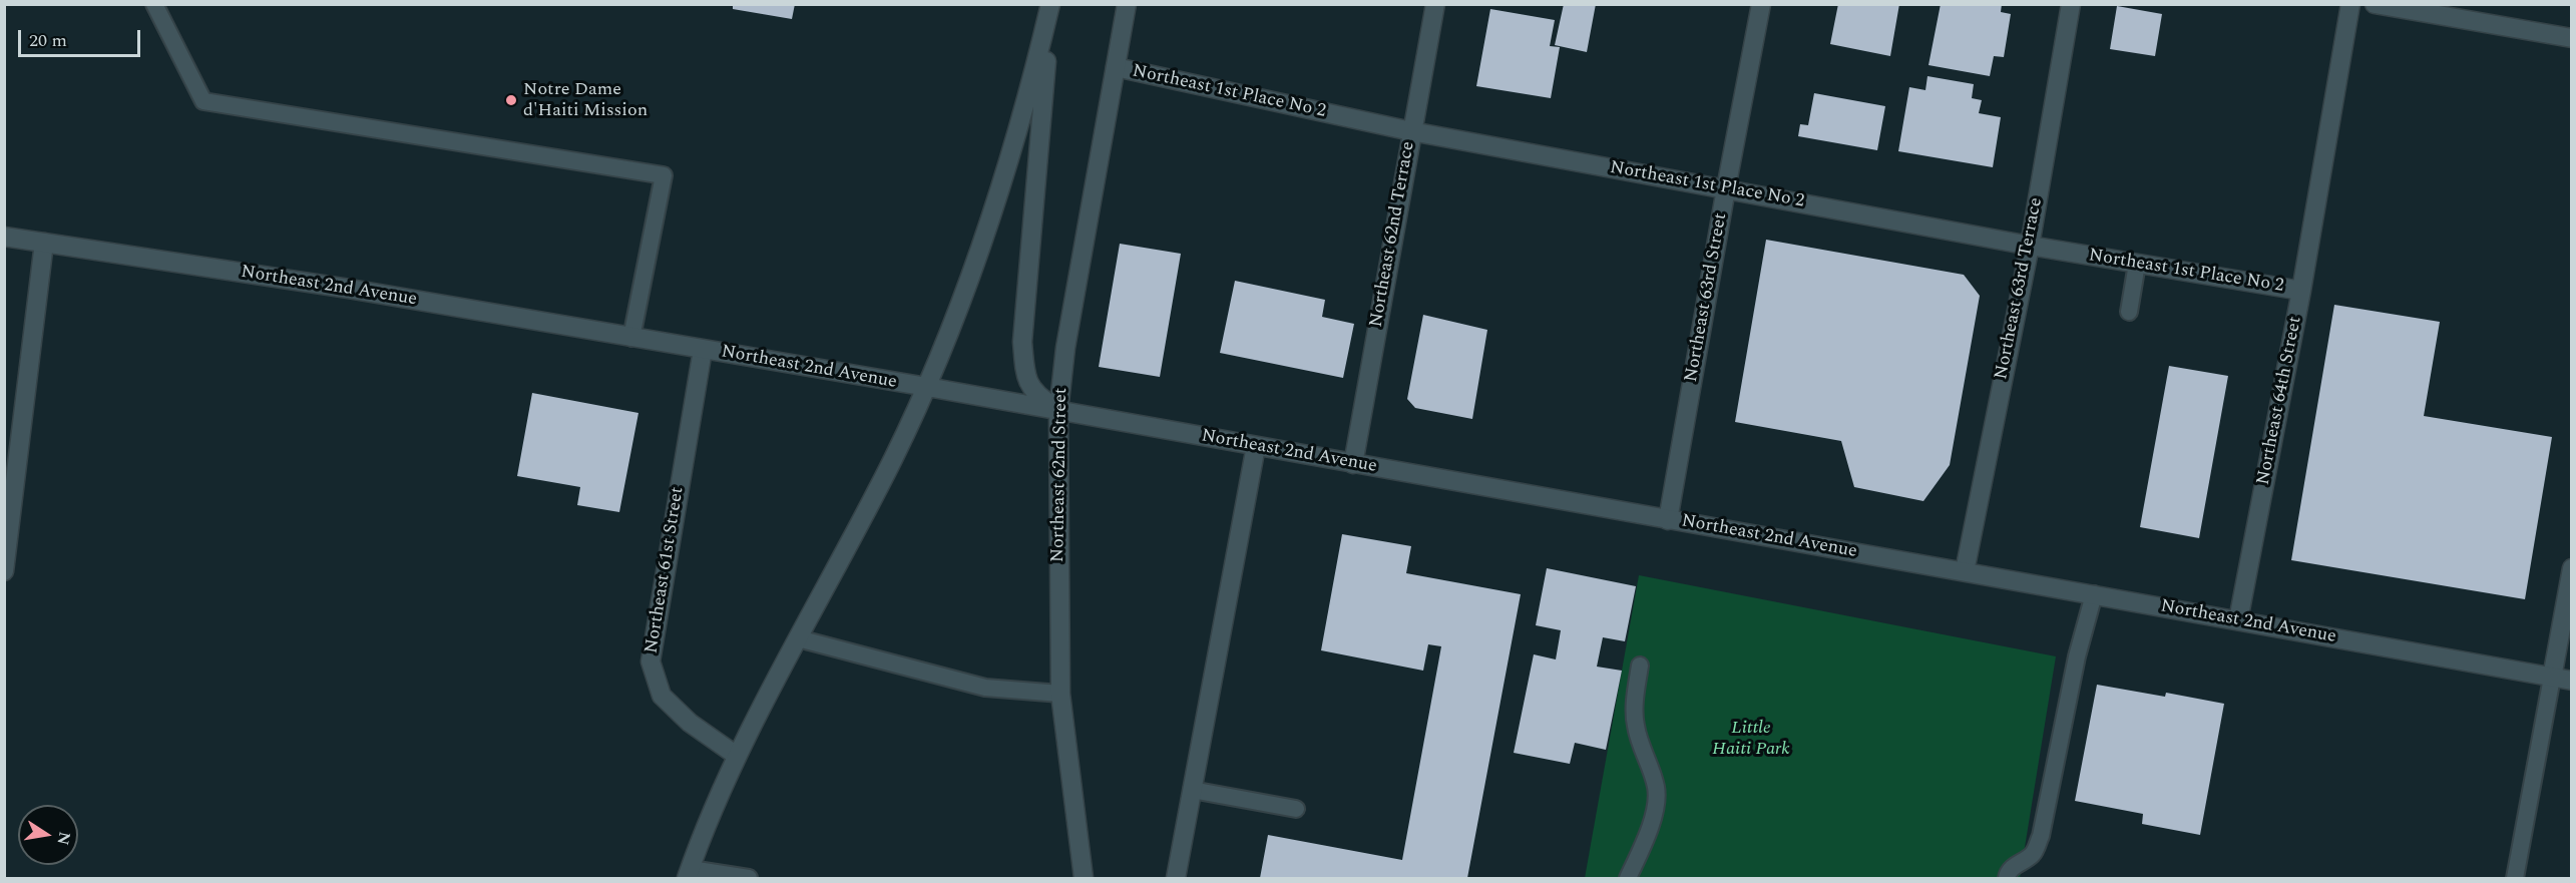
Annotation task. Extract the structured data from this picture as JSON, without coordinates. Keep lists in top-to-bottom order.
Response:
{
  "streets": {
    "main road": [
      "Northeast 1st Place No 2",
      "Northeast 62nd Terrace",
      "Northeast 2nd Avenue",
      "Northeast 63rd Terrace",
      "Northeast 63rd Street",
      "Northeast 64th Street",
      "Northeast 62nd Street",
      "Northeast 61st Street"
    ]
  },
  "crossings": [
    ["Northeast 1st Place No 2", "Northeast 62nd Terrace"],
    ["Northeast 1st Place No 2", "Northeast 63rd Terrace"],
    ["Northeast 1st Place No 2", "Northeast 63rd Street"],
    ["Northeast 1st Place No 2", "Northeast 64th Street"],
    ["Northeast 1st Place No 2", "Northeast 62nd Street"],
    ["Northeast 62nd Terrace", "Northeast 2nd Avenue"],
    ["Northeast 2nd Avenue", "Northeast 63rd Terrace"],
    ["Northeast 2nd Avenue", "Northeast 63rd Street"],
    ["Northeast 2nd Avenue", "Northeast 64th Street"],
    ["Northeast 2nd Avenue", "Northeast 62nd Street"],
    ["Northeast 2nd Avenue", "Northeast 61st Street"]
  ],
  "parks": ["Little Haiti Park"],
  "places": ["Notre Dame d'Haiti Mission"],
  "scale_bar": "20 m",
  "north": "right"
}
